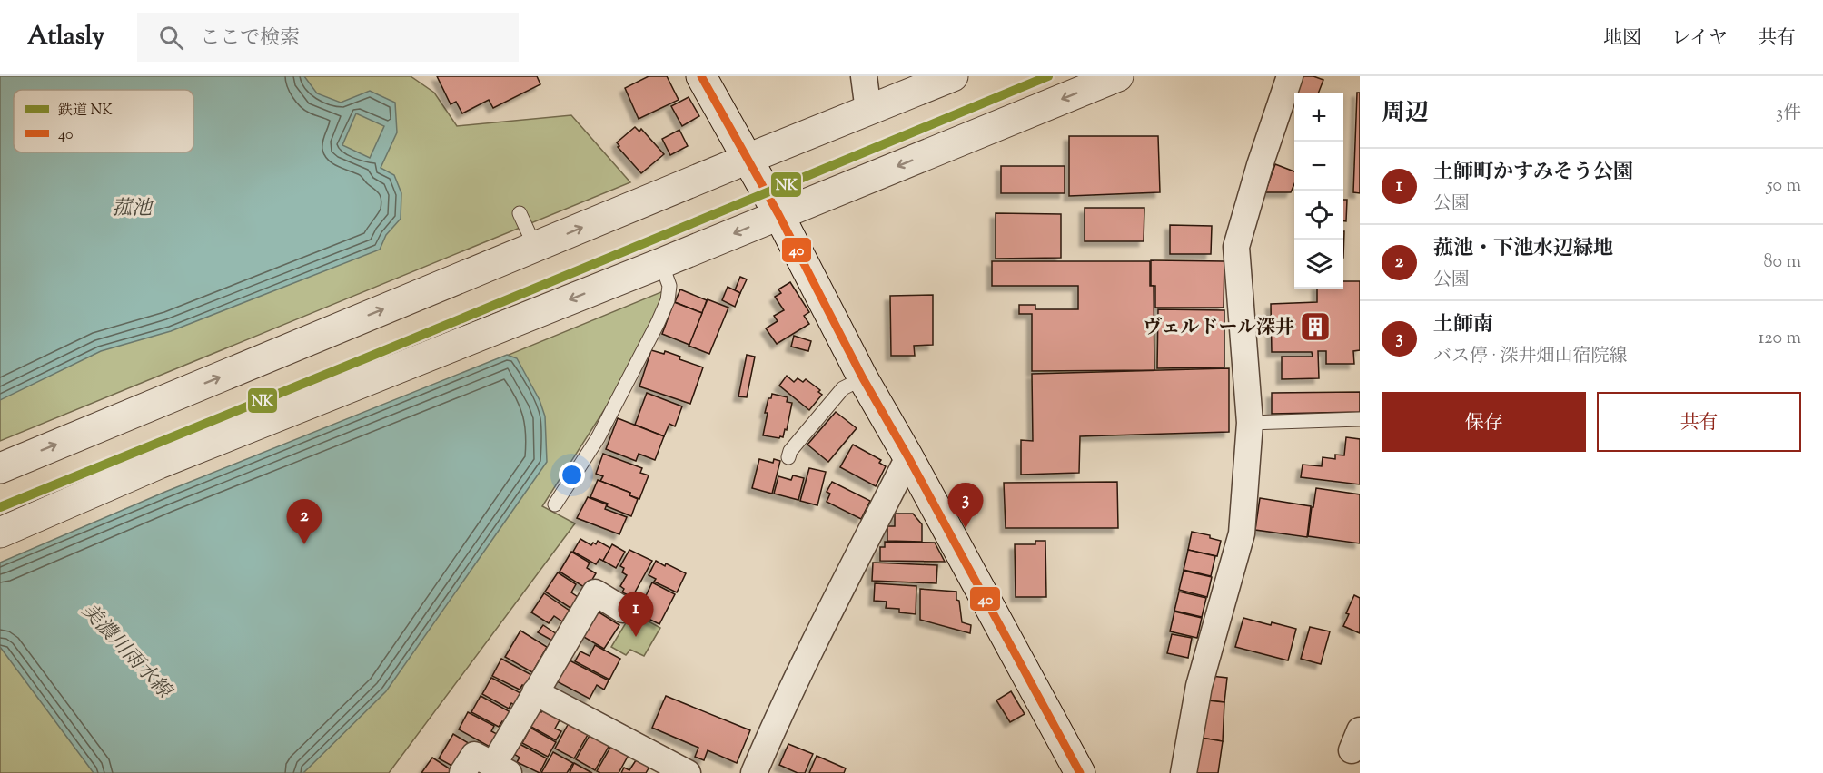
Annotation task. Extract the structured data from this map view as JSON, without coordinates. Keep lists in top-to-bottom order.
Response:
{
  "water": ["菰池", "美濃川雨水線"],
  "places": {
    "building": ["ヴェルドール深井"]
  },
  "lines": ["rail line NK", "transit line 40"],
  "legend": ["鉄道 NK", "40"],
  "page": {
    "header": "Atlasly",
    "search": "ここで検索",
    "nav": ["地図", "レイヤ", "共有"],
    "heading": ["周辺", "3件"],
    "map_buttons": ["+", "−"],
    "list": [
      {
        "mark": "1",
        "name": "土師町かすみそう公園",
        "note": "公園",
        "value": "50 m"
      },
      {
        "mark": "2",
        "name": "菰池・下池水辺緑地",
        "note": "公園",
        "value": "80 m"
      },
      {
        "mark": "3",
        "name": "土師南",
        "note": "バス停 · 深井畑山宿院線",
        "value": "120 m"
      }
    ],
    "buttons": ["保存", "共有"],
    "pins": ["3", "2", "1"]
  }
}
